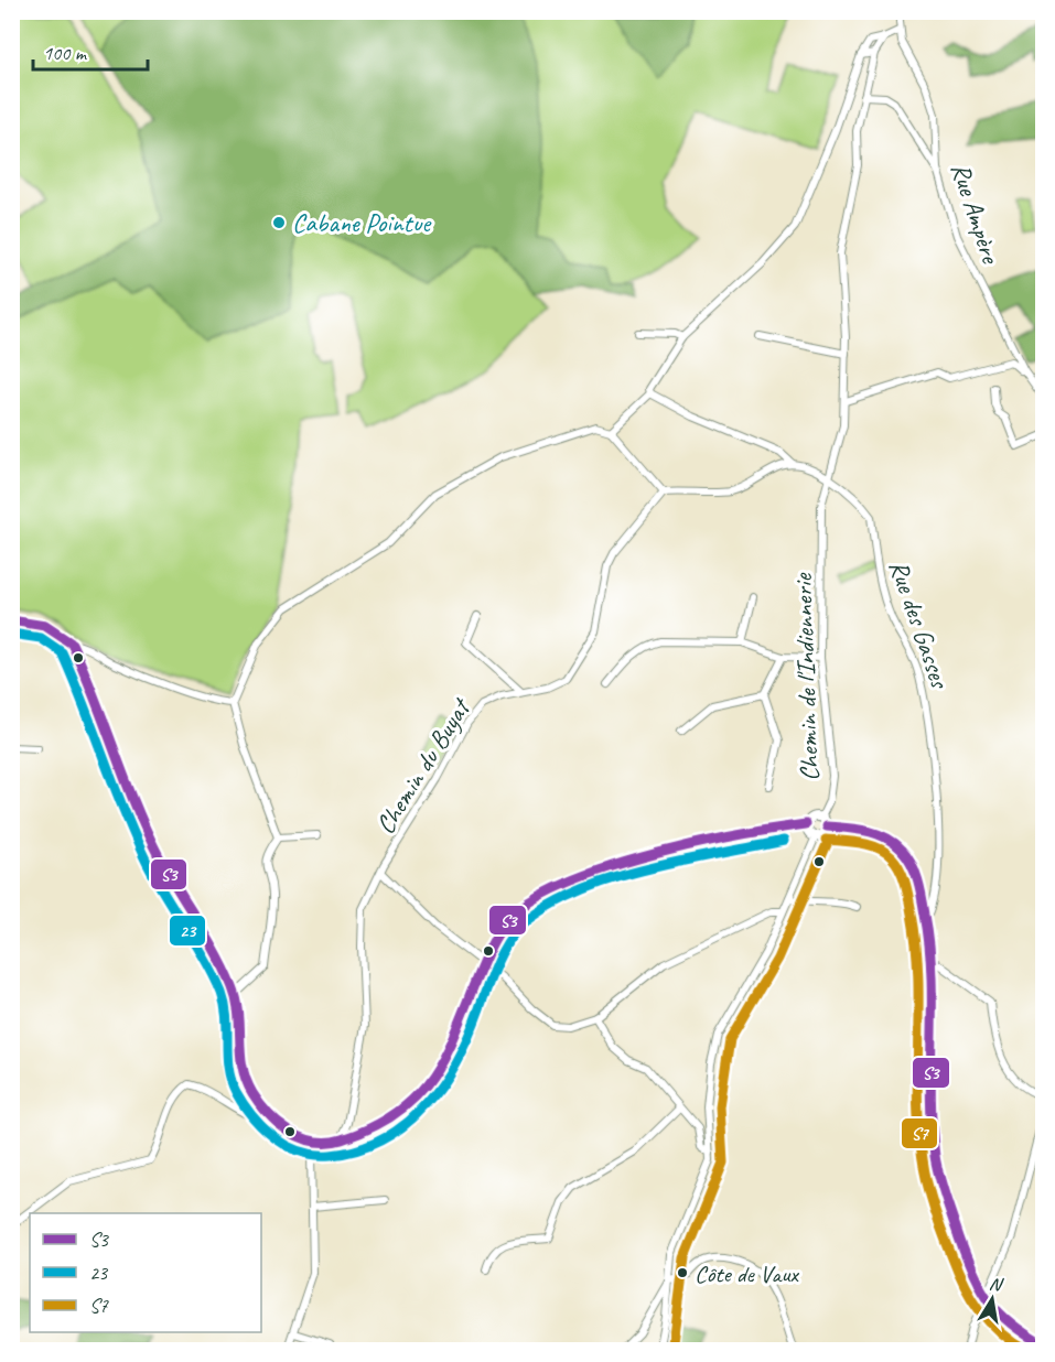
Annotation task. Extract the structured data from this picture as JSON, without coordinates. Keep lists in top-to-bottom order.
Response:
{
  "streets": {
    "street": [
      "Rue Ampère",
      "Rue des Gasses",
      "Chemin de l'Indiennerie",
      "Chemin du Buyat"
    ]
  },
  "crossings": [
    ["Rue des Gasses", "Chemin de l'Indiennerie"]
  ],
  "places": ["Cabane Pointue", "Côte de Vaux"],
  "lines": ["transit line S3", "transit line 23", "transit line S7"],
  "legend": ["S3", "23", "S7"],
  "scale_bar": "100 m",
  "north": "top"
}
